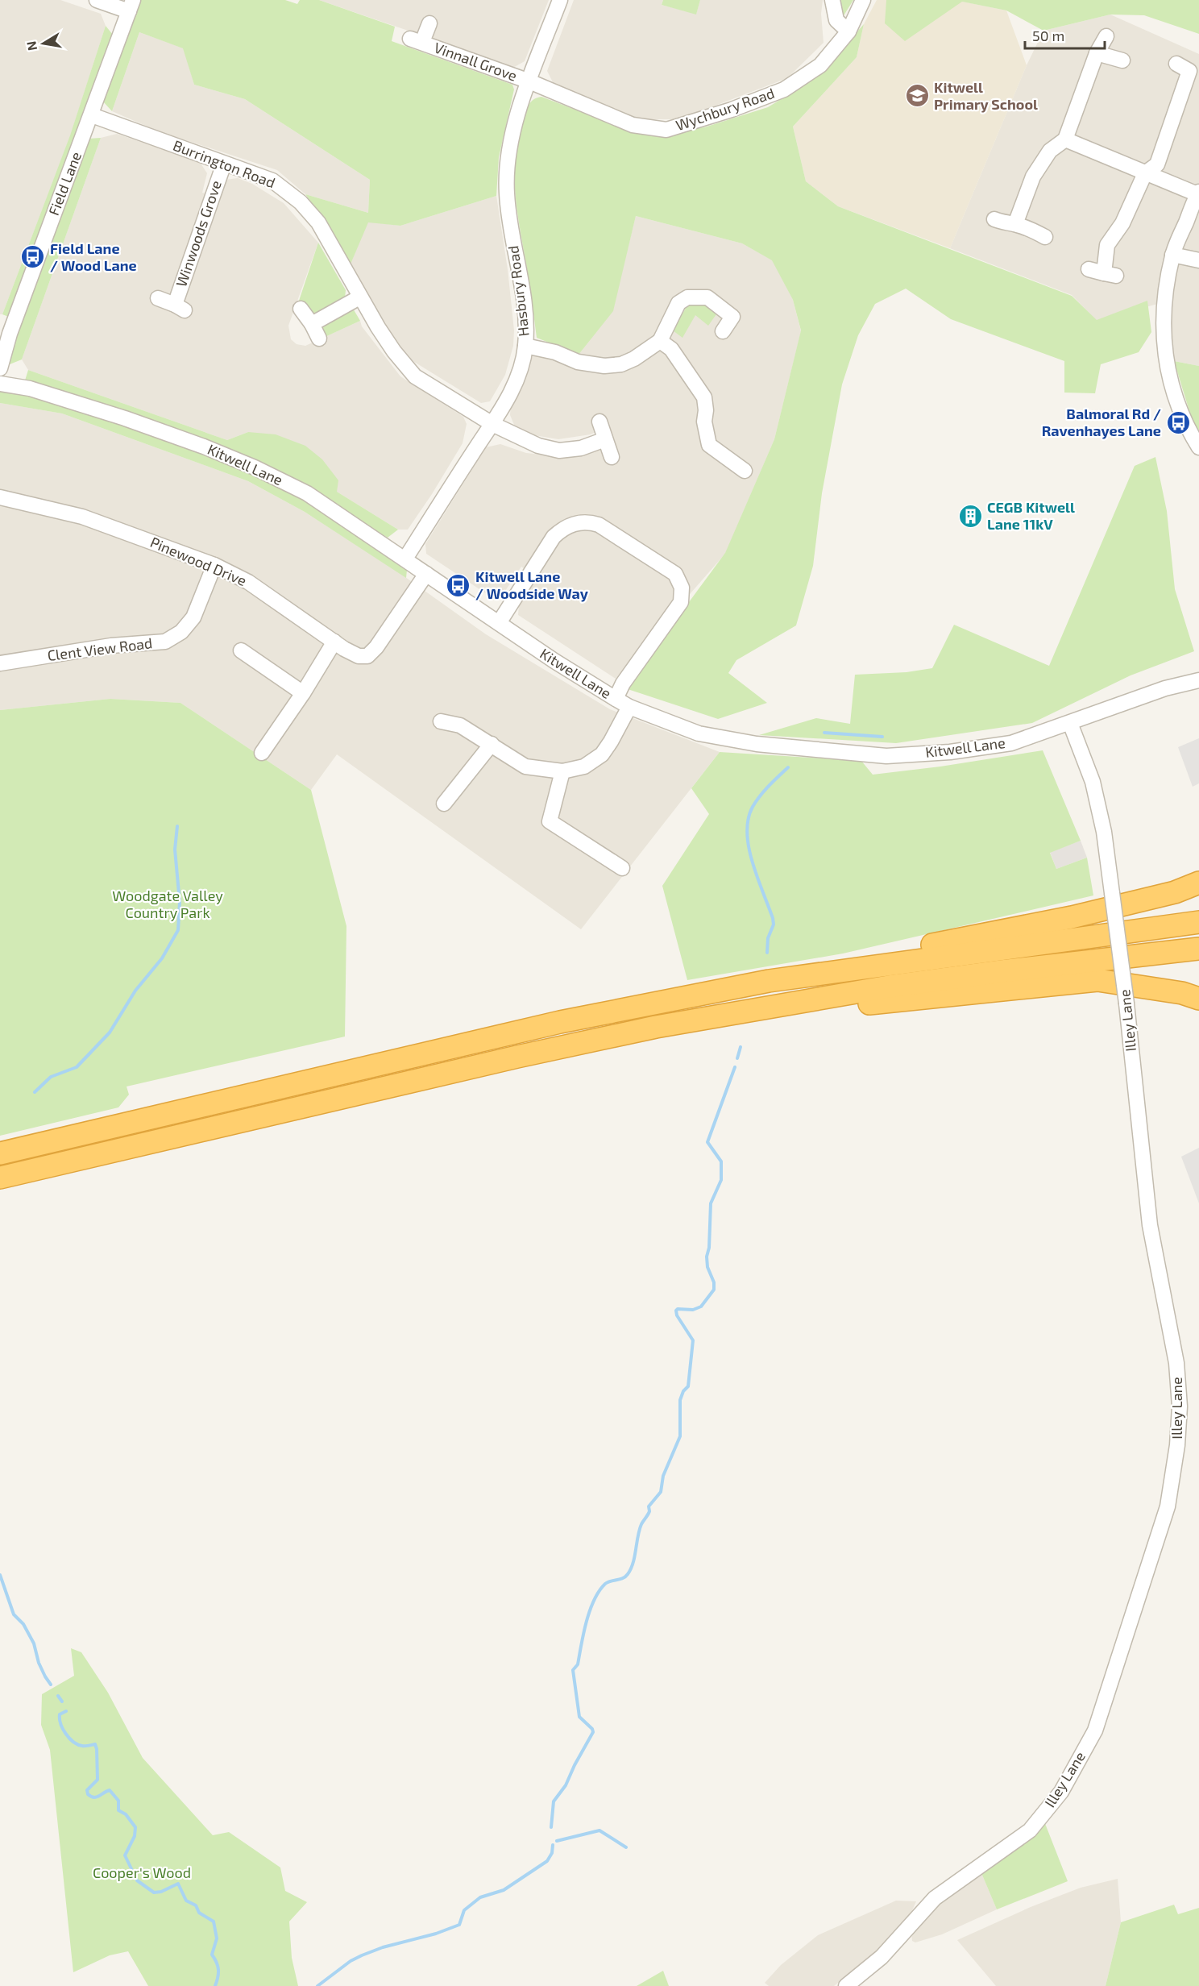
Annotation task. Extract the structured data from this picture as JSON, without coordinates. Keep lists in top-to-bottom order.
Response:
{
  "streets": {
    "street": [
      "Vinnall Grove",
      "Wychbury Road",
      "Burrington Road",
      "Field Lane",
      "Winwoods Grove",
      "Hasbury Road",
      "Kitwell Lane",
      "Pinewood Drive",
      "Clent View Road",
      "Illey Lane"
    ]
  },
  "crossings": [
    ["Vinnall Grove", "Wychbury Road"],
    ["Vinnall Grove", "Hasbury Road"],
    ["Wychbury Road", "Hasbury Road"],
    ["Burrington Road", "Field Lane"],
    ["Burrington Road", "Winwoods Grove"],
    ["Burrington Road", "Hasbury Road"],
    ["Hasbury Road", "Kitwell Lane"],
    ["Kitwell Lane", "Pinewood Drive"],
    ["Kitwell Lane", "Illey Lane"],
    ["Pinewood Drive", "Clent View Road"]
  ],
  "parks": ["Woodgate Valley Country Park", "Cooper's Wood"],
  "places": {
    "school or university": ["Kitwell Primary School"],
    "bus stop": ["Field Lane / Wood Lane", "Balmoral Rd / Ravenhayes Lane", "Kitwell Lane / Woodside Way"],
    "building": ["CEGB Kitwell Lane 11kV"]
  },
  "scale_bar": "50 m",
  "north": "left"
}
